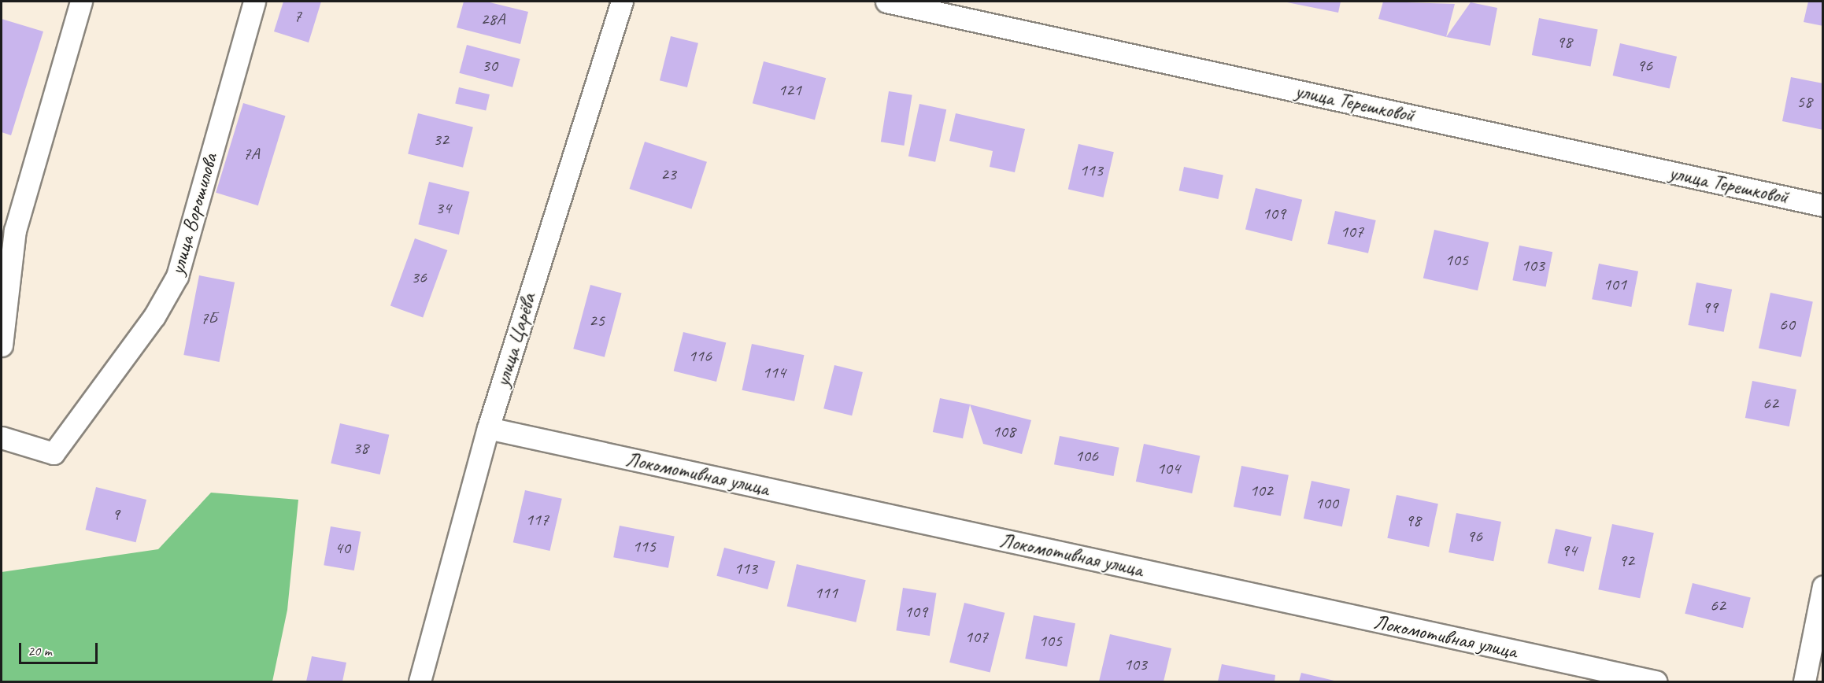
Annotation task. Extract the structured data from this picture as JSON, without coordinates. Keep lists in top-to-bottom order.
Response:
{
  "streets": {
    "street": [
      "улица Терешковой",
      "улица Ворошилова",
      "улица Царёва",
      "Локомотивная улица"
    ]
  },
  "crossings": [
    ["улица Царёва", "Локомотивная улица"]
  ],
  "house_numbers": [
    "7",
    "28А",
    "98",
    "30",
    "96",
    "121",
    "58",
    "32",
    "7А",
    "113",
    "23",
    "34",
    "109",
    "107",
    "105",
    "103",
    "36",
    "101",
    "99",
    "7Б",
    "25",
    "60",
    "116",
    "114",
    "62",
    "108",
    "38",
    "106",
    "104",
    "102",
    "100",
    "9",
    "117",
    "98",
    "96",
    "115",
    "40",
    "94",
    "92",
    "113",
    "111",
    "62",
    "109",
    "107",
    "105",
    "103"
  ],
  "scale_bar": "20 m"
}
